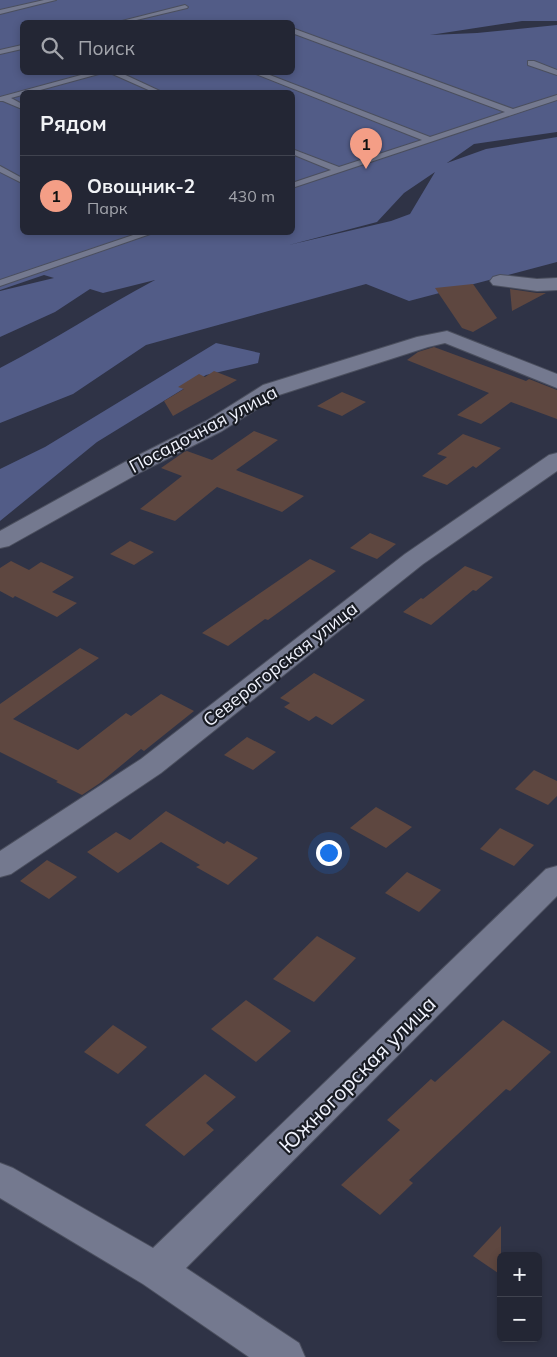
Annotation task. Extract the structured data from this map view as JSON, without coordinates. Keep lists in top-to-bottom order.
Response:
{
  "streets": {
    "street": ["Посадочная улица", "Северогорская улица", "Южногорская улица"]
  },
  "page": {
    "search": "Поиск",
    "heading": "Рядом",
    "pins": "1",
    "list": [
      {
        "mark": "1",
        "name": "Овощник-2",
        "note": "Парк",
        "value": "430 m"
      }
    ],
    "map_buttons": ["+", "−"]
  }
}
